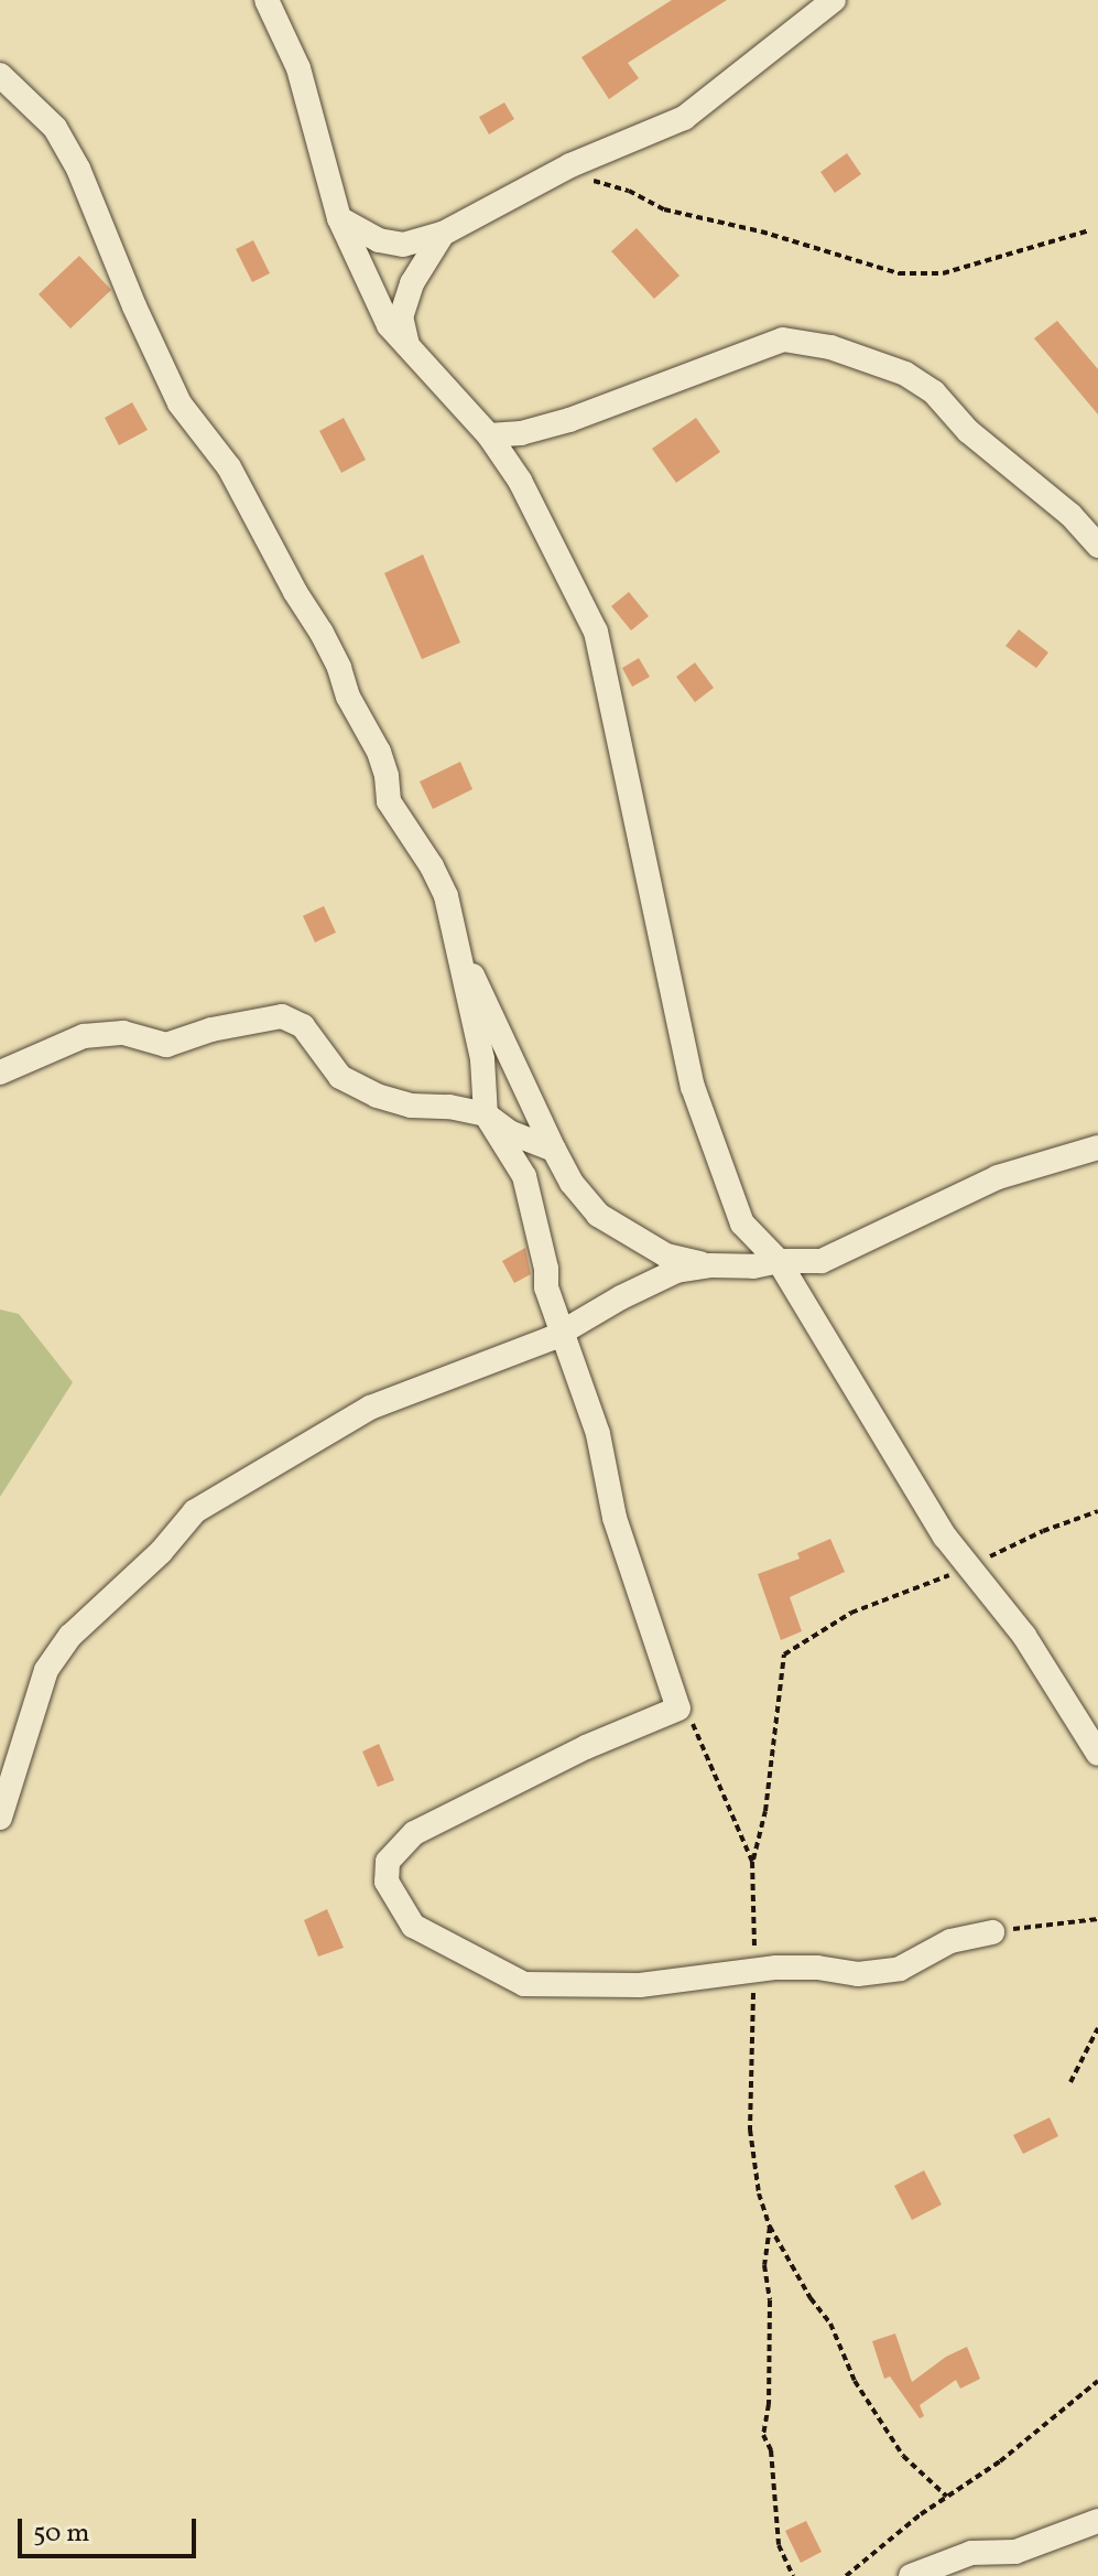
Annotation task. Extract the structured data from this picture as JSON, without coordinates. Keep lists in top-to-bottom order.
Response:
{
  "scale_bar": "50 m"
}
